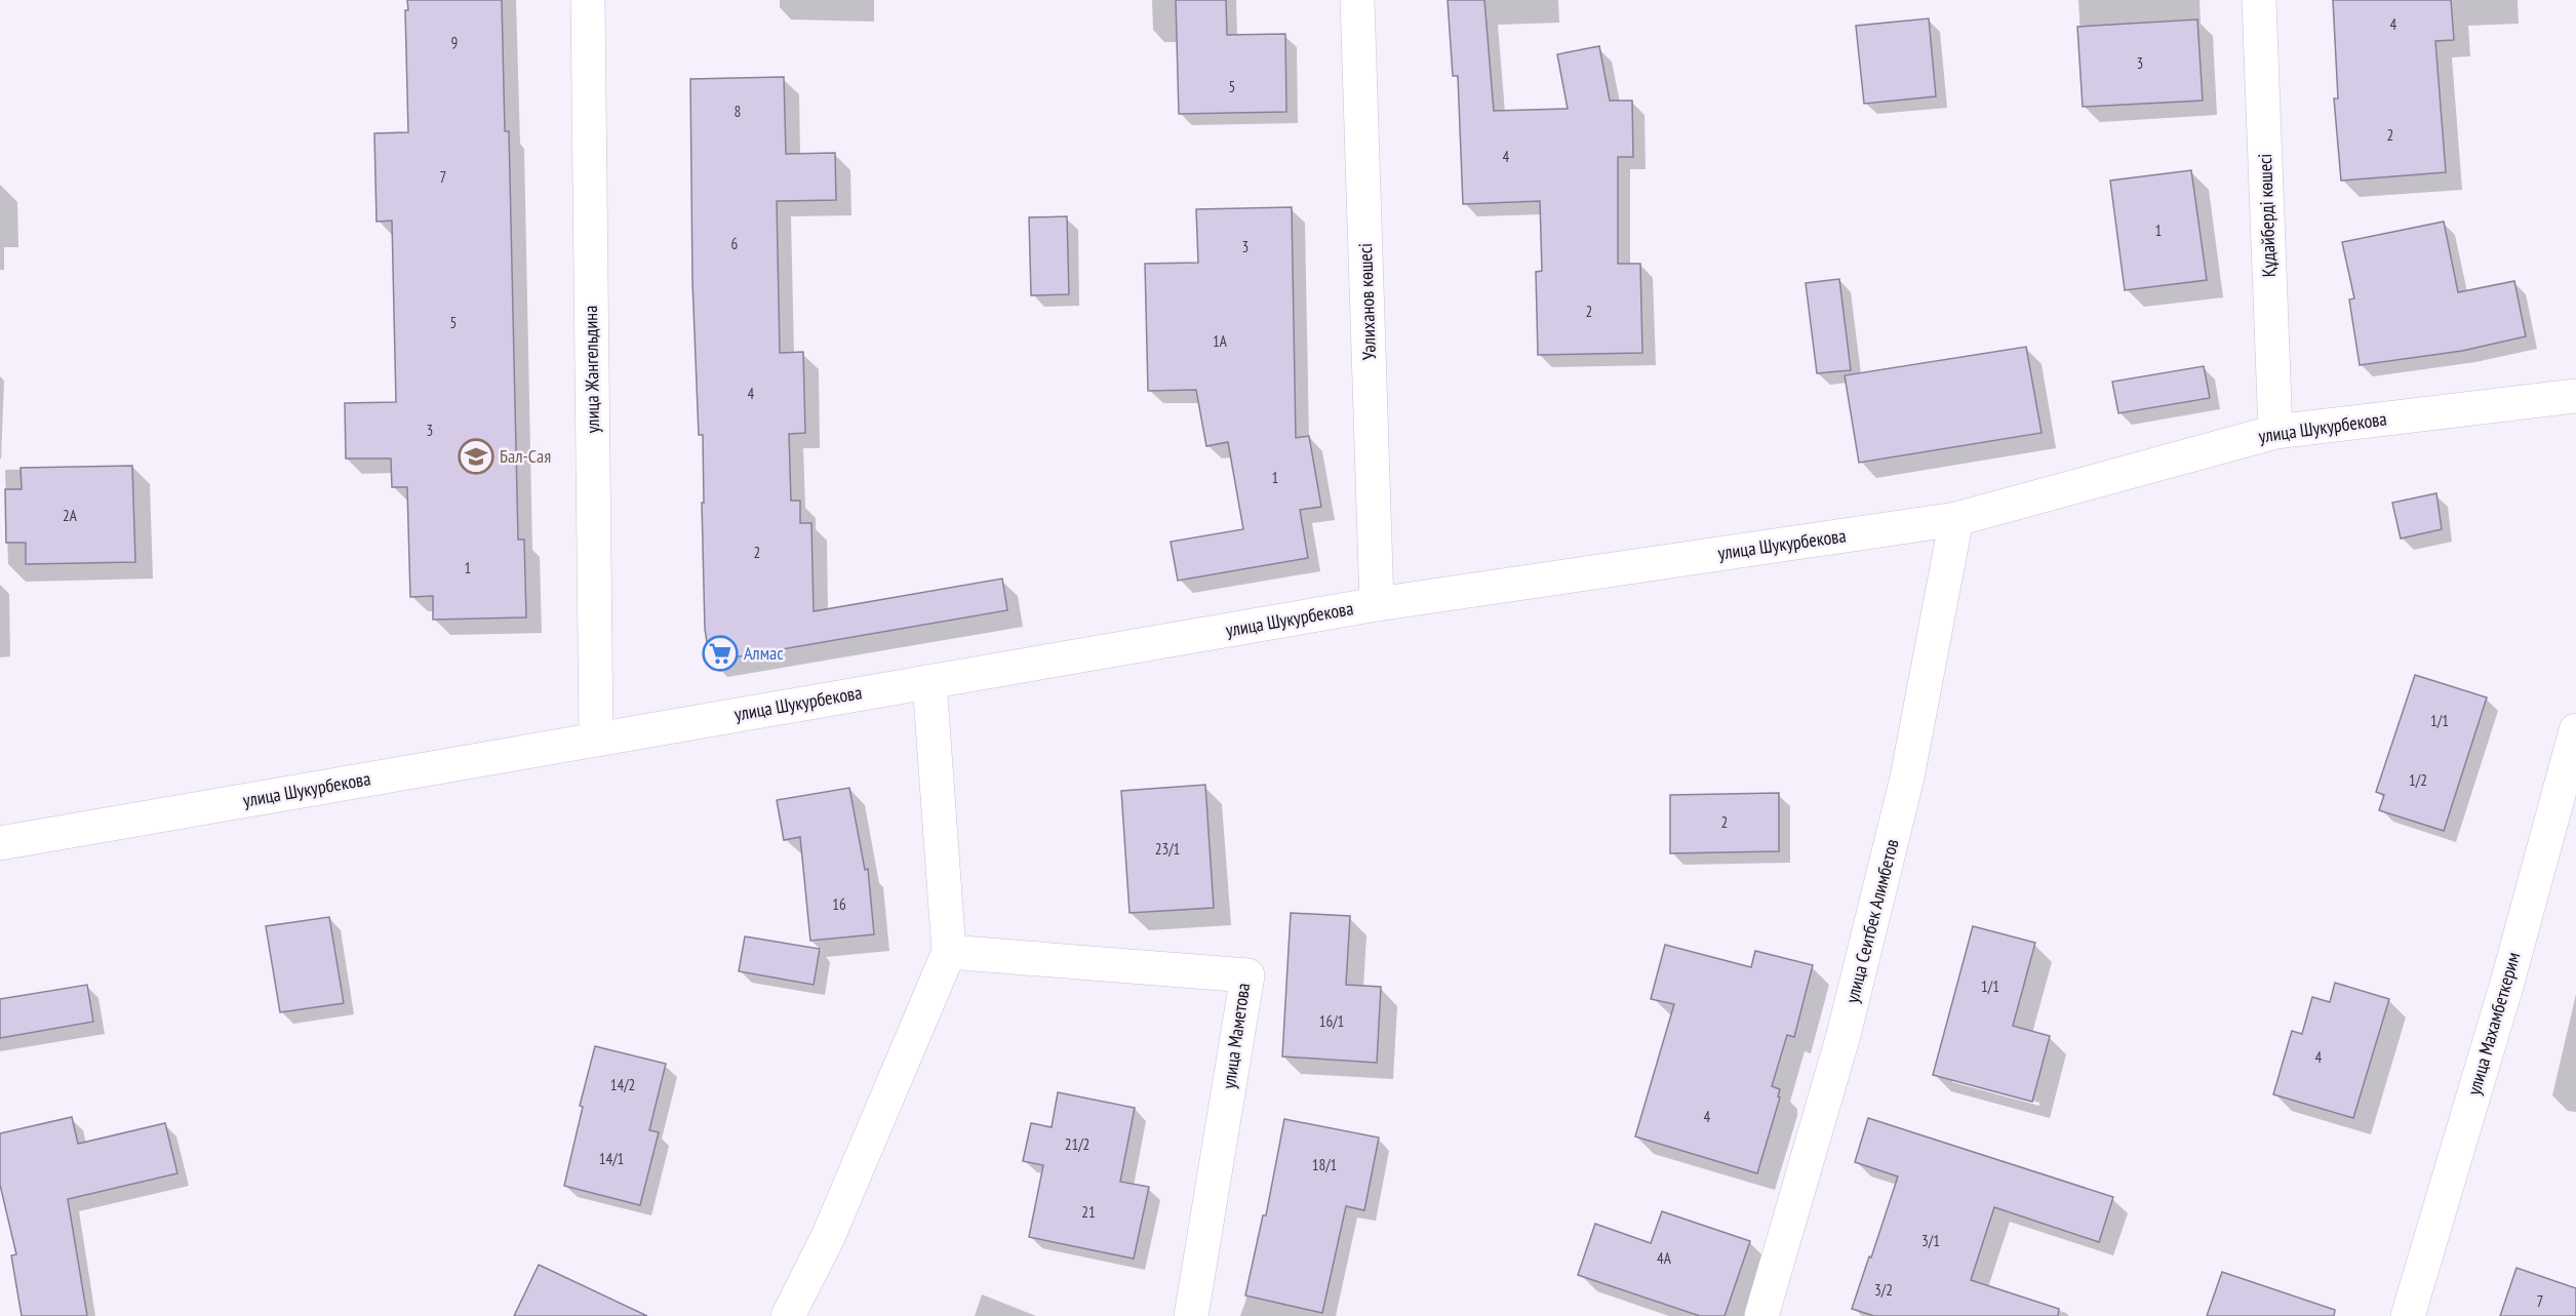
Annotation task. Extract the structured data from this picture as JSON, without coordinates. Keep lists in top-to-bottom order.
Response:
{
  "streets": {
    "street": [
      "Құдайберді көшесі",
      "Уәлиханов көшесі",
      "улица Жангельдина",
      "улица Шукурбекова",
      "улица Сеитбек Алимбетов",
      "улица Махамбеткерим",
      "улица Маметова"
    ]
  },
  "crossings": [
    ["Құдайберді көшесі", "улица Шукурбекова"],
    ["Уәлиханов көшесі", "улица Шукурбекова"],
    ["улица Жангельдина", "улица Шукурбекова"],
    ["улица Шукурбекова", "улица Сеитбек Алимбетов"]
  ],
  "places": {
    "school or university": ["Бал-Сая"],
    "supermarket": ["Алмас"]
  },
  "house_numbers": [
    "4",
    "9",
    "3",
    "5",
    "8",
    "2",
    "4",
    "7",
    "1",
    "6",
    "3",
    "2",
    "5",
    "1А",
    "4",
    "3",
    "1",
    "2А",
    "2",
    "1",
    "1/1",
    "1/2",
    "2",
    "23/1",
    "16",
    "1/1",
    "16/1",
    "4",
    "14/2",
    "4",
    "21/2",
    "14/1",
    "18/1",
    "21",
    "3/1",
    "4А",
    "3/2",
    "7"
  ]
}
